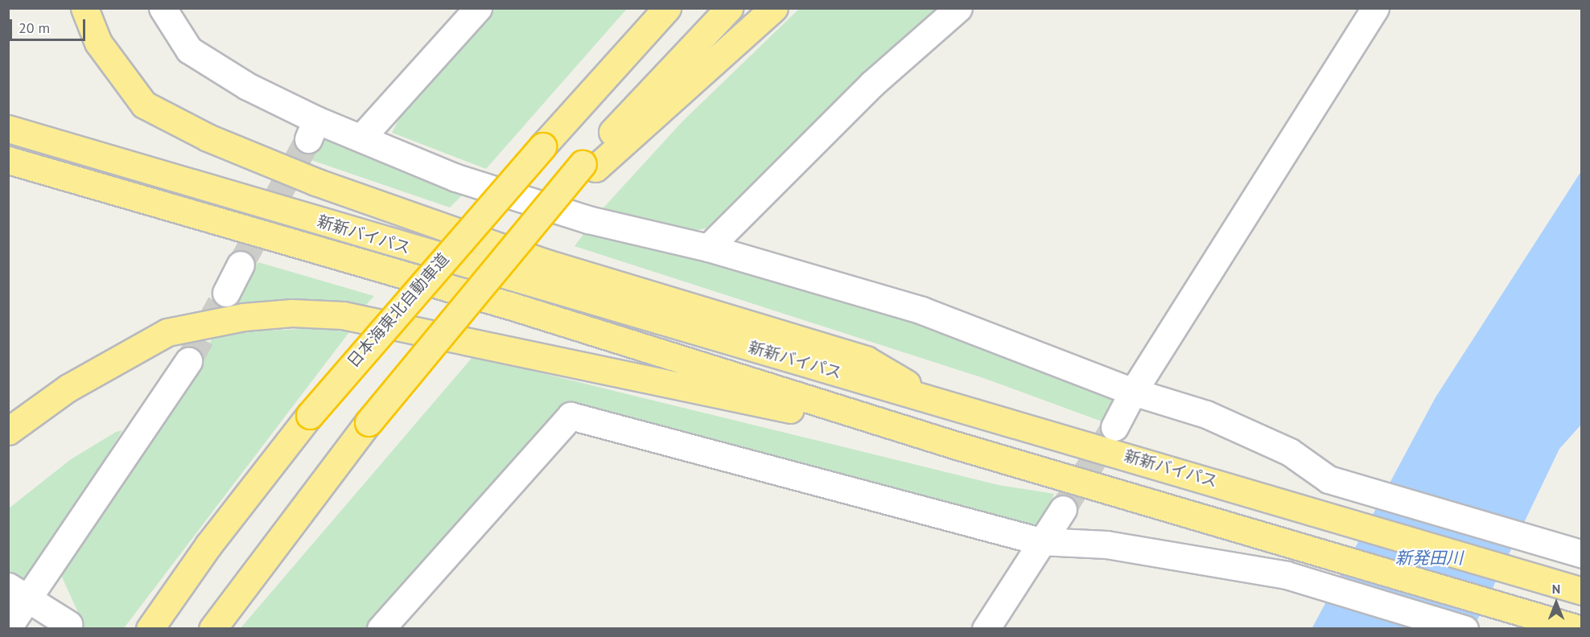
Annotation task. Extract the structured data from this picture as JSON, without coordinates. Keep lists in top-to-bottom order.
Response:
{
  "streets": {
    "highway": ["新新バイパス", "日本海東北自動車道"]
  },
  "water": ["新発田川"],
  "scale_bar": "20 m",
  "north": "top"
}
